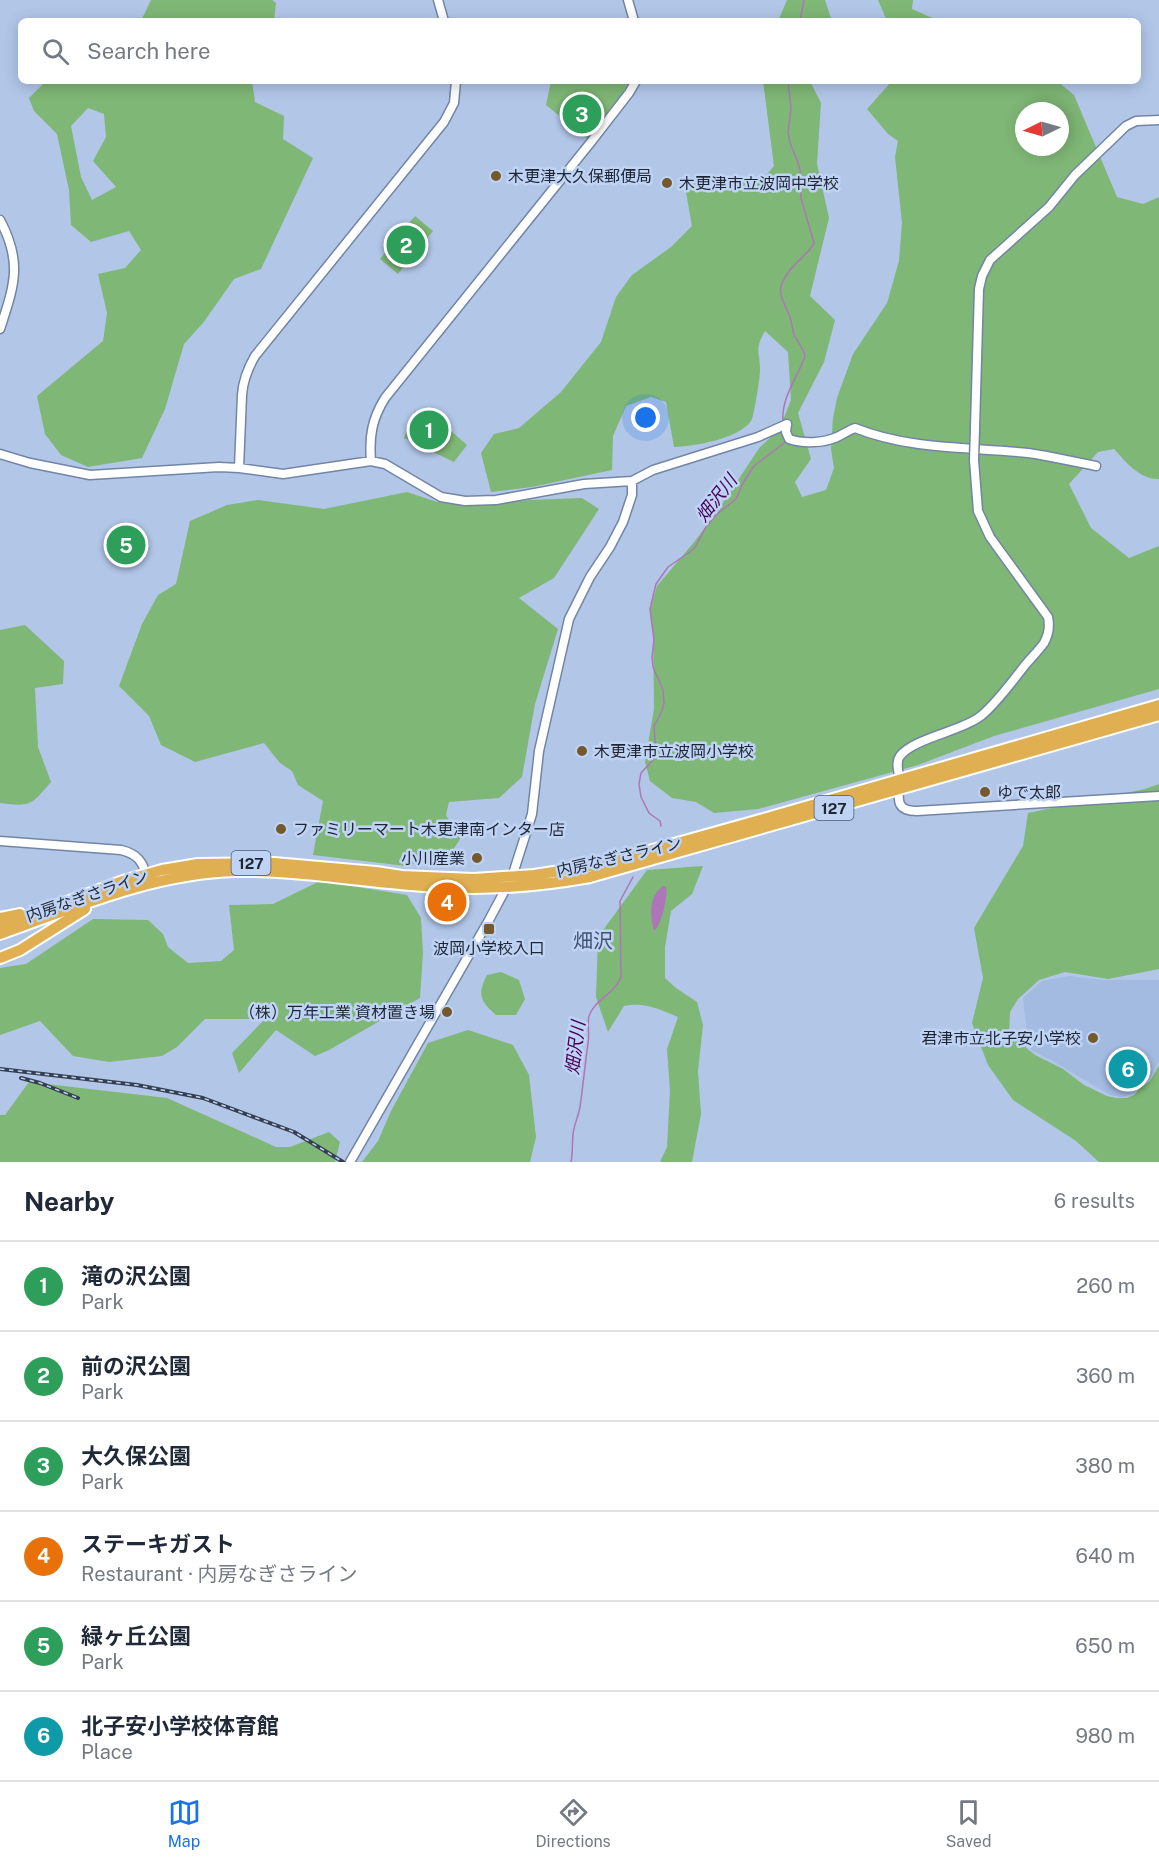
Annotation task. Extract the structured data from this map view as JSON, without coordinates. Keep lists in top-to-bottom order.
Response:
{
  "streets": {
    "highway": ["127", "内房なぎさライン"]
  },
  "districts": ["畑沢"],
  "water": ["畑沢川"],
  "places": {
    "other": [
      "木更津大久保郵便局",
      "木更津市立波岡中学校",
      "木更津市立波岡小学校",
      "ゆで太郎",
      "ファミリーマート木更津南インター店",
      "小川産業",
      "（株）万年工業 資材置き場",
      "君津市立北子安小学校"
    ],
    "transit": ["波岡小学校入口"]
  },
  "north": "left",
  "page": {
    "search": "Search here",
    "pins": [
      "3",
      "2",
      "1",
      "5",
      "4",
      "6"
    ],
    "heading": ["Nearby", "6 results"],
    "list": [
      {
        "mark": "1",
        "name": "滝の沢公園",
        "note": "Park",
        "value": "260 m"
      },
      {
        "mark": "2",
        "name": "前の沢公園",
        "note": "Park",
        "value": "360 m"
      },
      {
        "mark": "3",
        "name": "大久保公園",
        "note": "Park",
        "value": "380 m"
      },
      {
        "mark": "4",
        "name": "ステーキガスト",
        "note": "Restaurant · 内房なぎさライン",
        "value": "640 m"
      },
      {
        "mark": "5",
        "name": "緑ヶ丘公園",
        "note": "Park",
        "value": "650 m"
      },
      {
        "mark": "6",
        "name": "北子安小学校体育館",
        "note": "Place",
        "value": "980 m"
      }
    ],
    "nav": ["Map", "Directions", "Saved"]
  }
}
